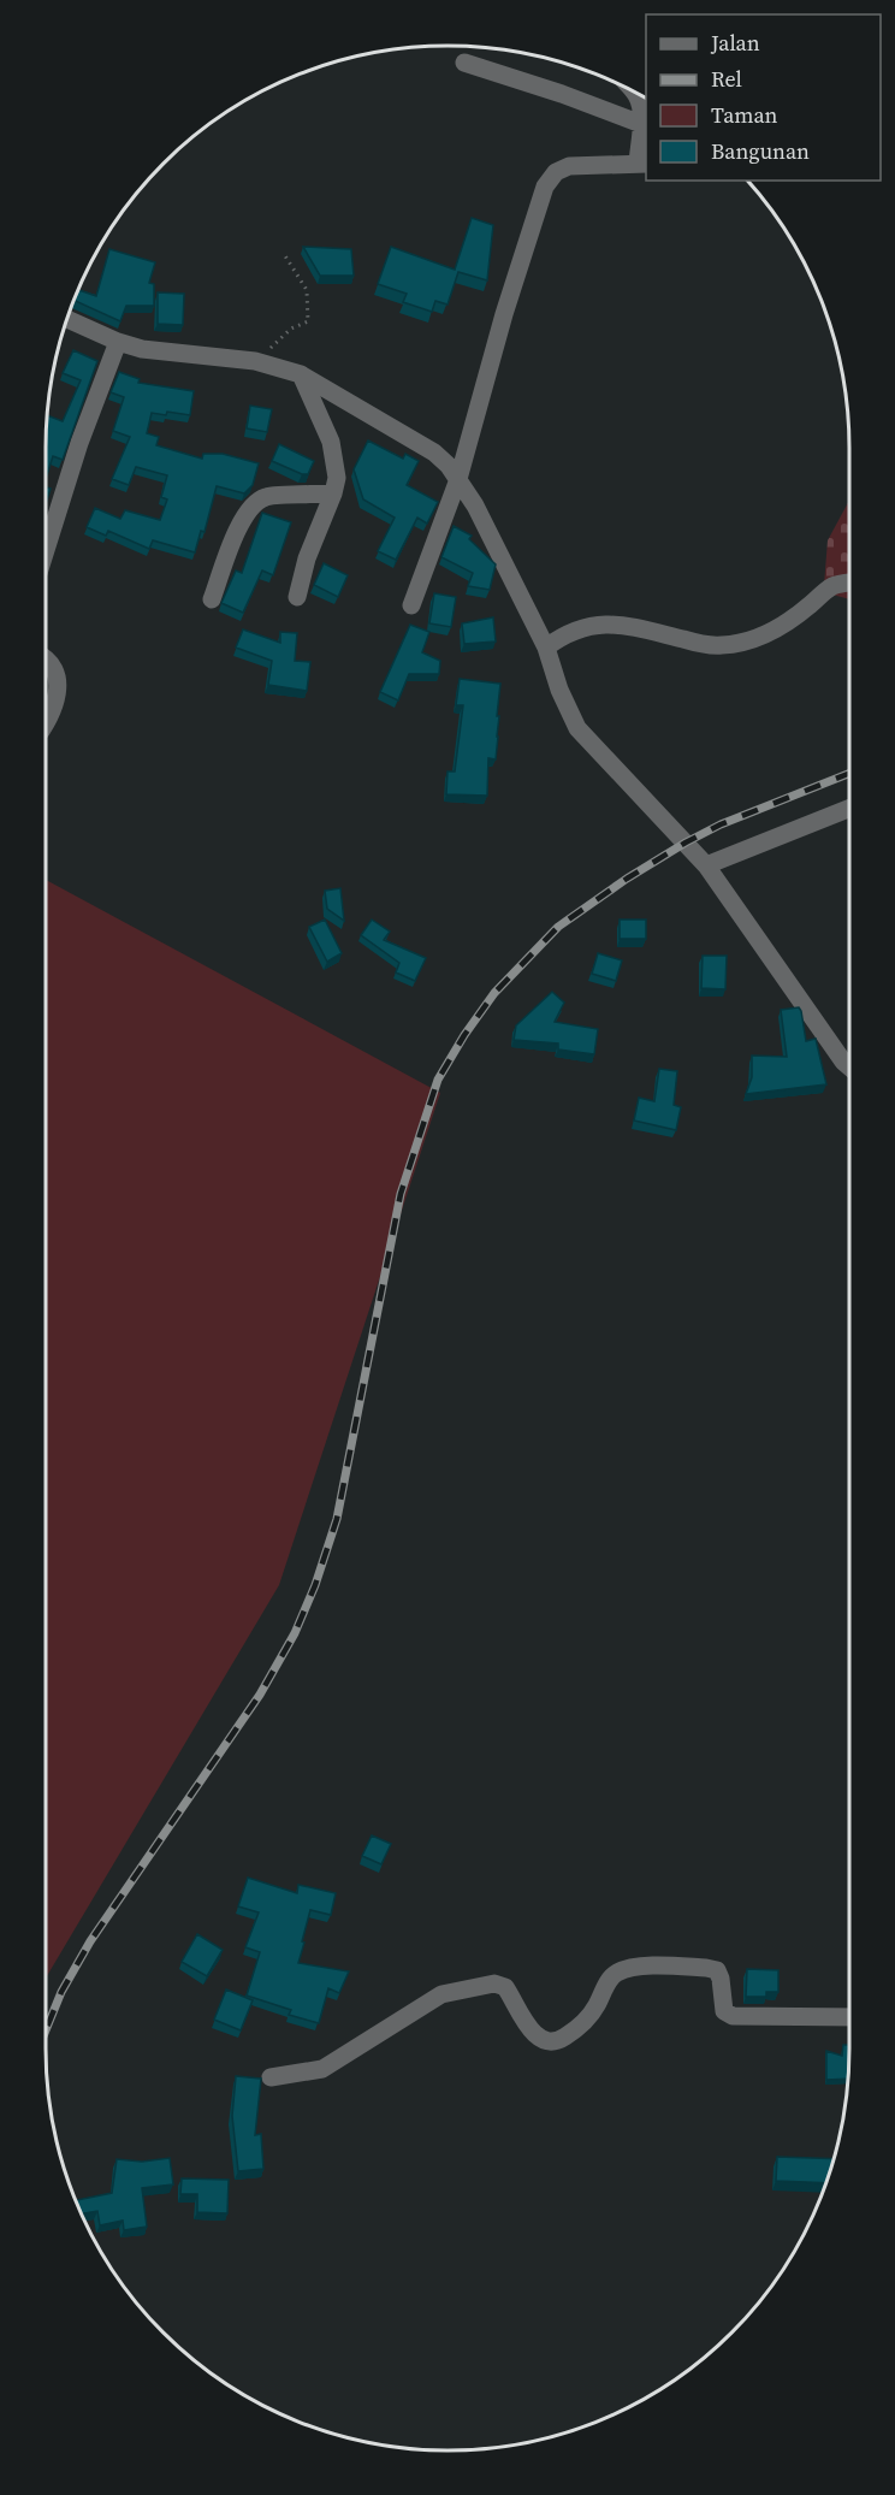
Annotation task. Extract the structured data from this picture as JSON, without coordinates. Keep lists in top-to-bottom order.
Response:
{
  "legend": [
    "Jalan",
    "Rel",
    "Taman",
    "Bangunan"
  ]
}
